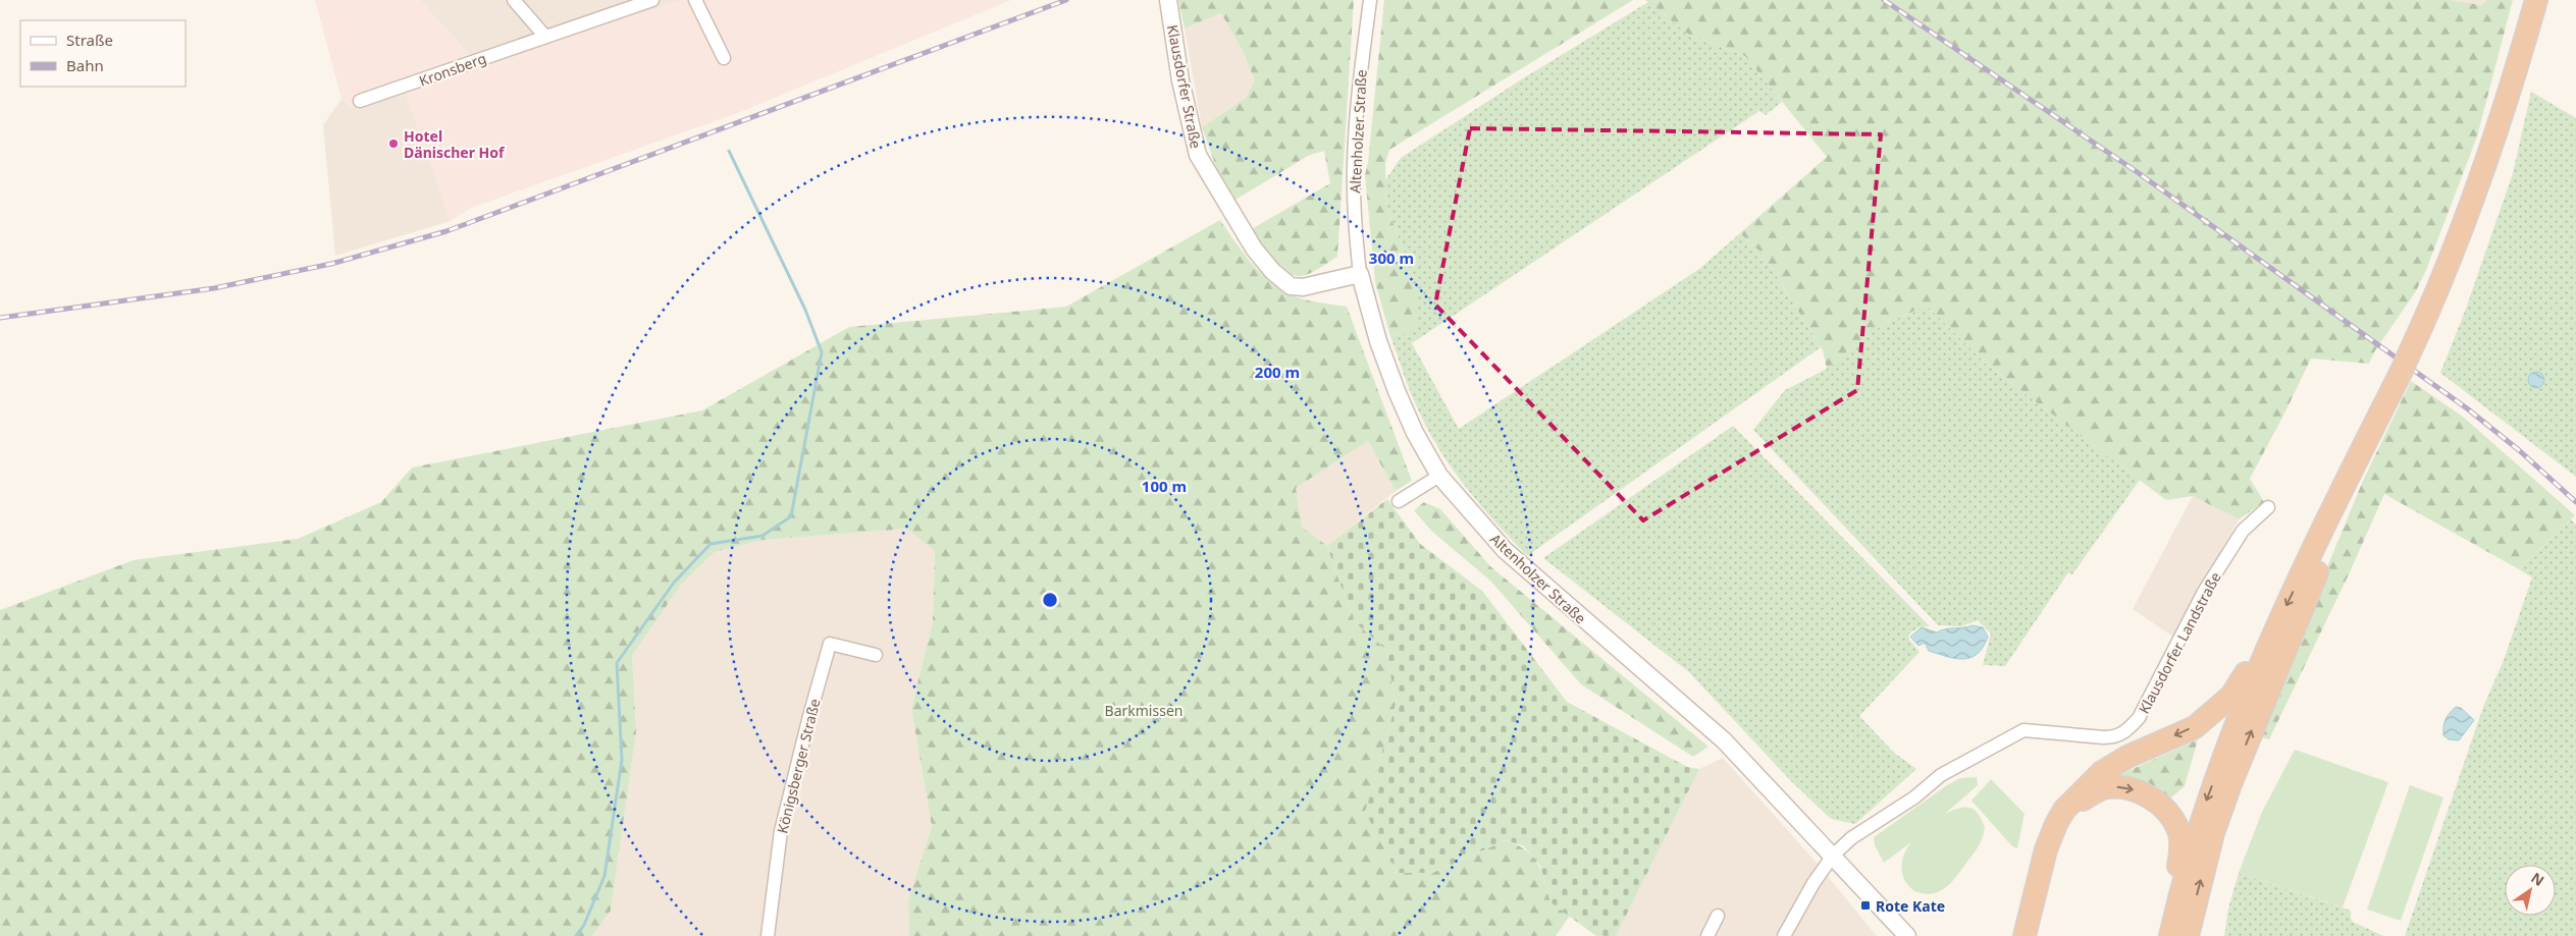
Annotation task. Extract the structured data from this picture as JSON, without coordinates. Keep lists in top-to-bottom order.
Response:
{
  "streets": {
    "street": [
      "Kronsberg",
      "Klausdorfer Straße",
      "Altenholzer Straße",
      "Klausdorfer Landstraße",
      "Königsberger Straße"
    ]
  },
  "crossings": [
    ["Klausdorfer Straße", "Altenholzer Straße"],
    ["Altenholzer Straße", "Klausdorfer Landstraße"]
  ],
  "parks": ["Barkmissen"],
  "places": {
    "other": ["Hotel Dänischer Hof"],
    "transit": ["Rote Kate"]
  },
  "legend": ["Straße", "Bahn"],
  "north": "top right",
  "rings": ["300 m", "200 m", "100 m"]
}
